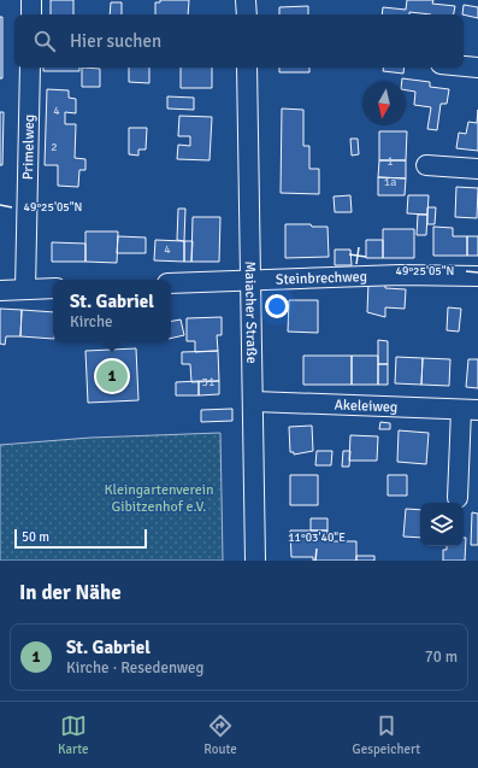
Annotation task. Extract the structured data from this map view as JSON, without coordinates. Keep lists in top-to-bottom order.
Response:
{
  "streets": {
    "street": [
      "Primelweg",
      "Steinbrechweg",
      "Maiacher Straße",
      "Akeleiweg"
    ]
  },
  "crossings": [
    ["Steinbrechweg", "Maiacher Straße"],
    ["Maiacher Straße", "Akeleiweg"]
  ],
  "parks": ["Kleingartenverein Gibitzenhof e.V."],
  "house_numbers": [
    "4",
    "2",
    "1",
    "1a",
    "4",
    "31"
  ],
  "scale_bar": "50 m",
  "north": "bottom",
  "page": {
    "search": "Hier suchen",
    "popup": ["St. Gabriel", "Kirche"],
    "pins": "1",
    "scale": "50 m",
    "heading": "In der Nähe",
    "list": [
      {
        "mark": "1",
        "name": "St. Gabriel",
        "note": "Kirche · Resedenweg",
        "value": "70 m"
      }
    ],
    "nav": ["Karte", "Route", "Gespeichert"]
  },
  "coordinates": ["49°25'05\"N", "11°03'40\"E"]
}
